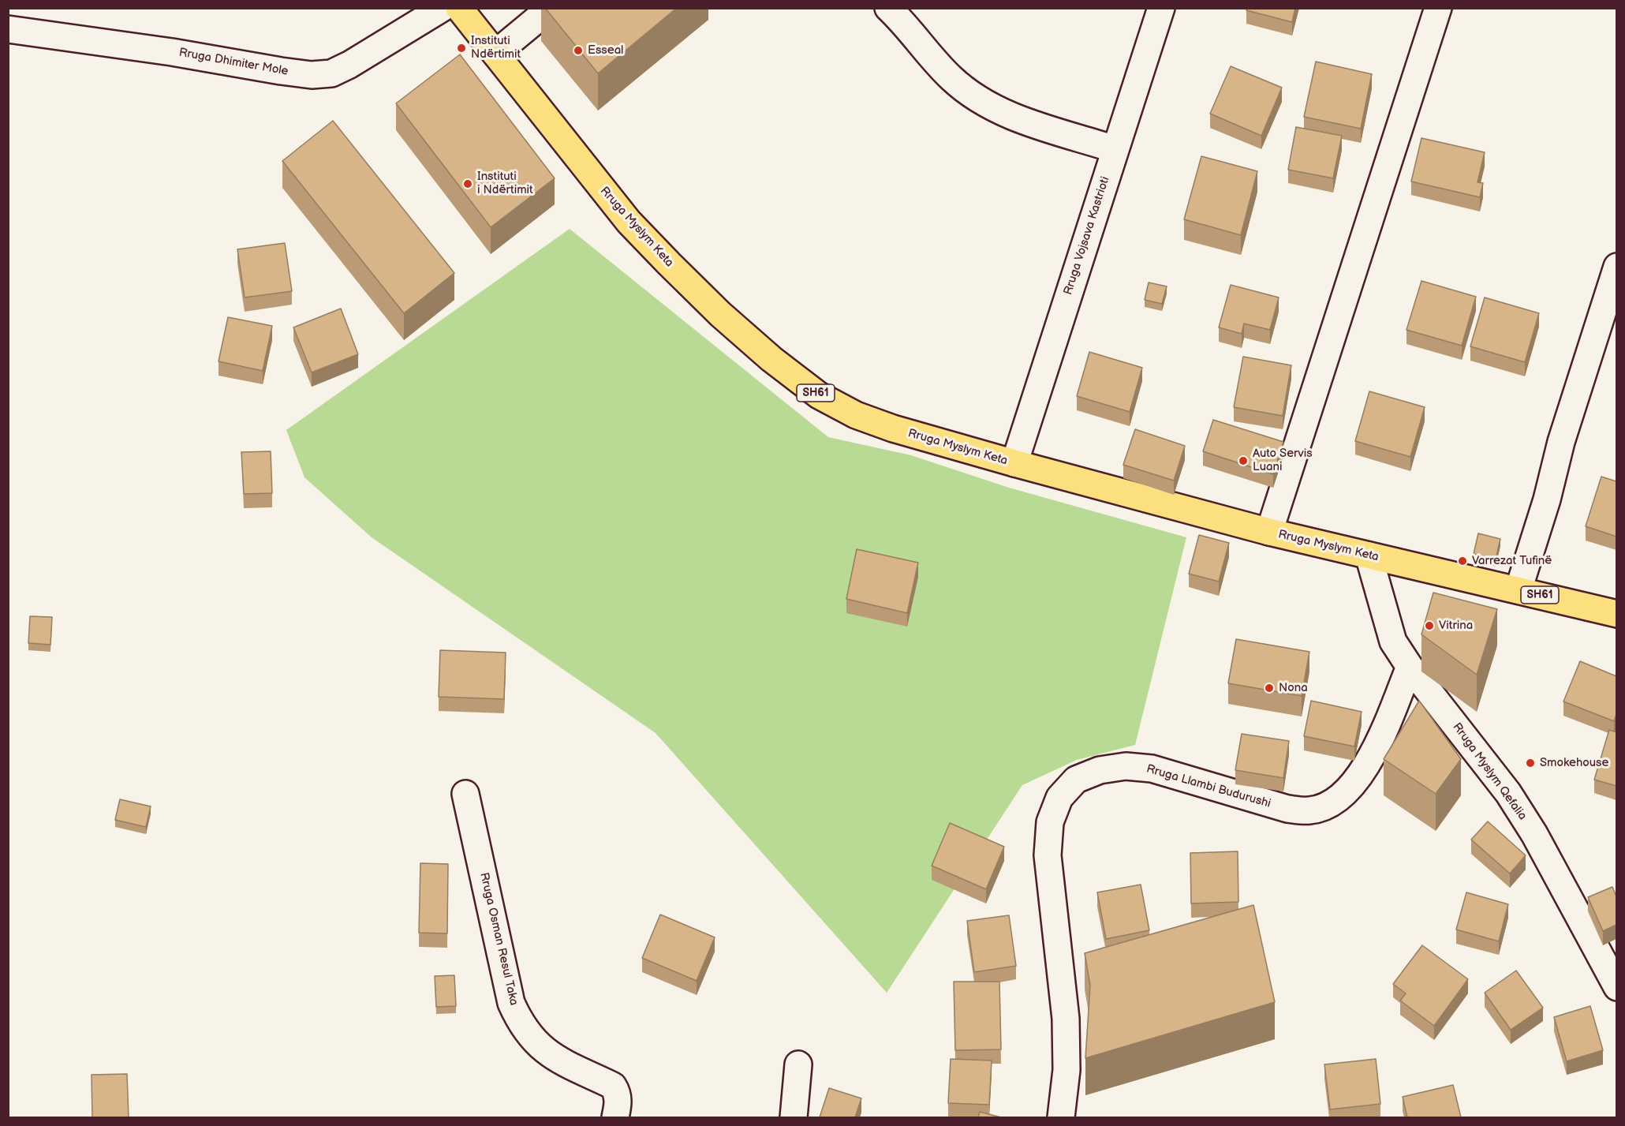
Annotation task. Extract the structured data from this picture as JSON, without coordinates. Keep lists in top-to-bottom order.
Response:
{
  "streets": {
    "main road": ["Rruga Myslym Keta", "SH61"],
    "street": [
      "Rruga Dhimiter Mole",
      "Rruga Vojsava Kastrioti",
      "Rruga Myslym Qefalia",
      "Rruga Llambi Budurushi",
      "Rruga Osman Resul Taka"
    ]
  },
  "crossings": [
    ["Rruga Myslym Keta", "Rruga Vojsava Kastrioti"],
    ["Rruga Myslym Keta", "Rruga Myslym Qefalia"],
    ["Rruga Myslym Qefalia", "Rruga Llambi Budurushi"]
  ],
  "places": [
    "Instituti Ndërtimit",
    "Esseal",
    "Instituti i Ndërtimit",
    "Auto Servis Luani",
    "Varrezat Tufinë",
    "Vitrina",
    "Nona",
    "Smokehouse"
  ]
}
